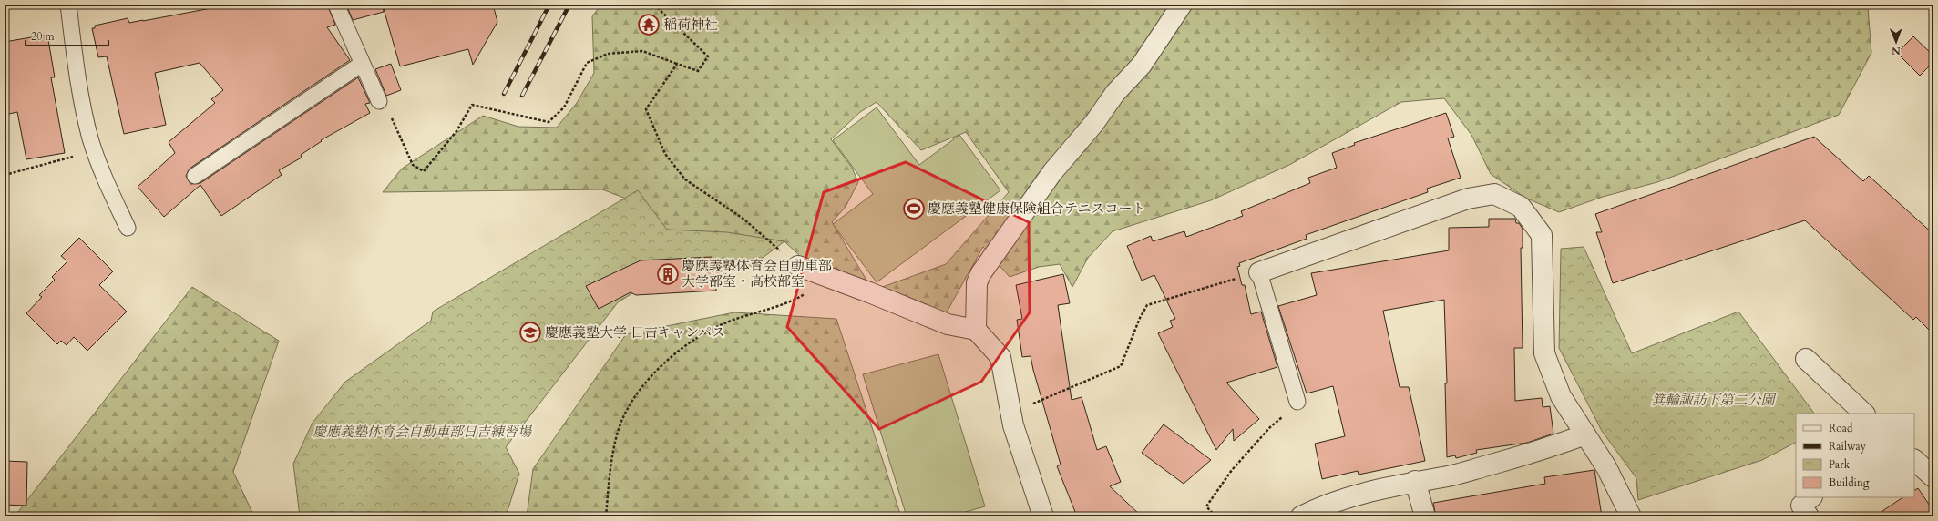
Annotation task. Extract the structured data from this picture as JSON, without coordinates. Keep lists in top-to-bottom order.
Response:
{
  "parks": ["箕輪諏訪下第二公園", "慶應義塾体育会自動車部日吉練習場"],
  "places": {
    "temple": ["稲荷神社"],
    "sports": ["慶應義塾健康保険組合テニスコート"],
    "building": ["慶應義塾体育会自動車部 大学部室・高校部室"],
    "school or university": ["慶應義塾大学 日吉キャンパス"]
  },
  "legend": [
    "Road",
    "Railway",
    "Park",
    "Building"
  ],
  "scale_bar": "20 m",
  "north": "bottom"
}
